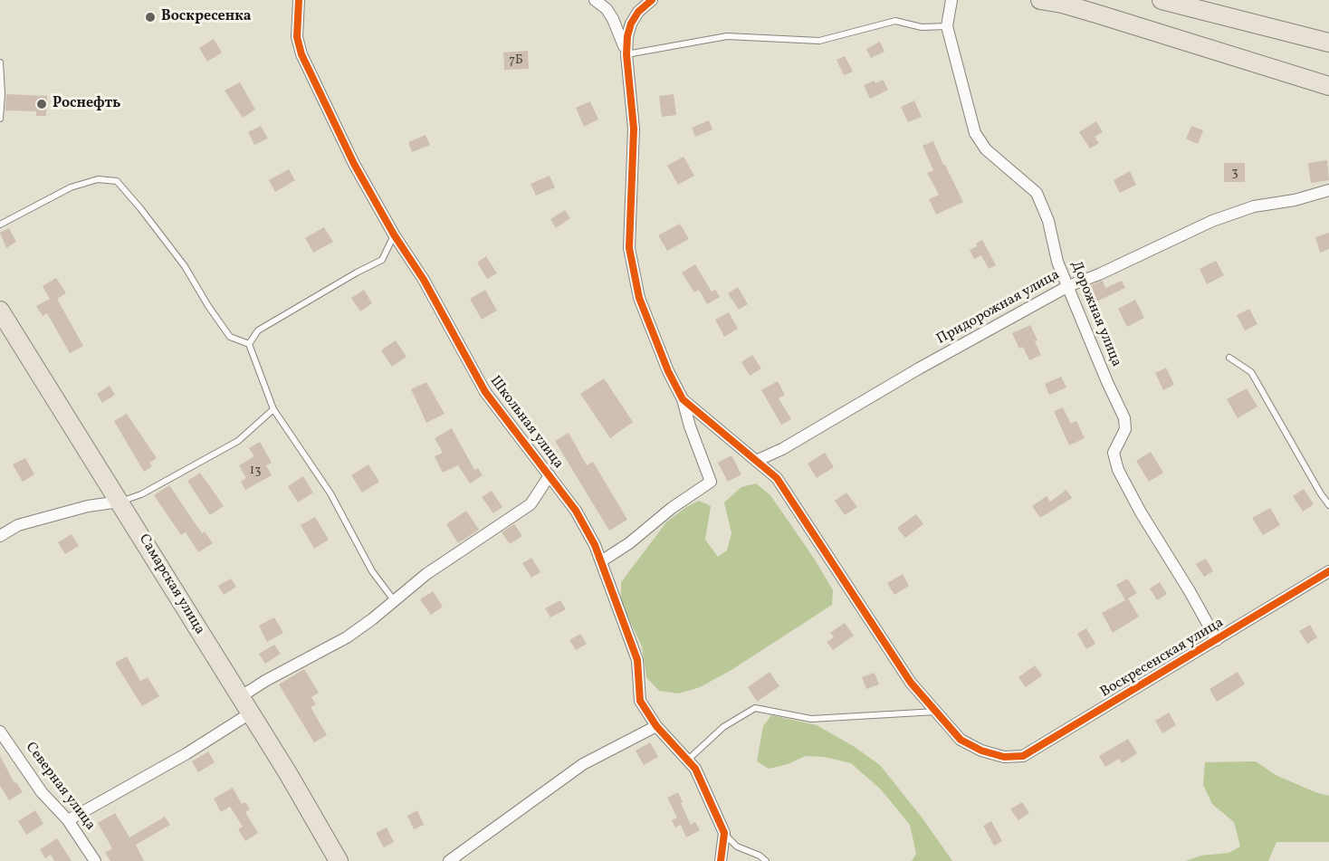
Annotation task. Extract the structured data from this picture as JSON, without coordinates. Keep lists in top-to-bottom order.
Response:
{
  "streets": {
    "main road": ["Самарская улица"],
    "street": [
      "Придорожная улица",
      "Дорожная улица",
      "Школьная улица",
      "Воскресенская улица",
      "Северная улица"
    ]
  },
  "crossings": [
    ["Придорожная улица", "Дорожная улица"],
    ["Дорожная улица", "Воскресенская улица"]
  ],
  "places": ["Воскресенка", "Роснефть"],
  "house_numbers": ["7Б", "3", "13"]
}
